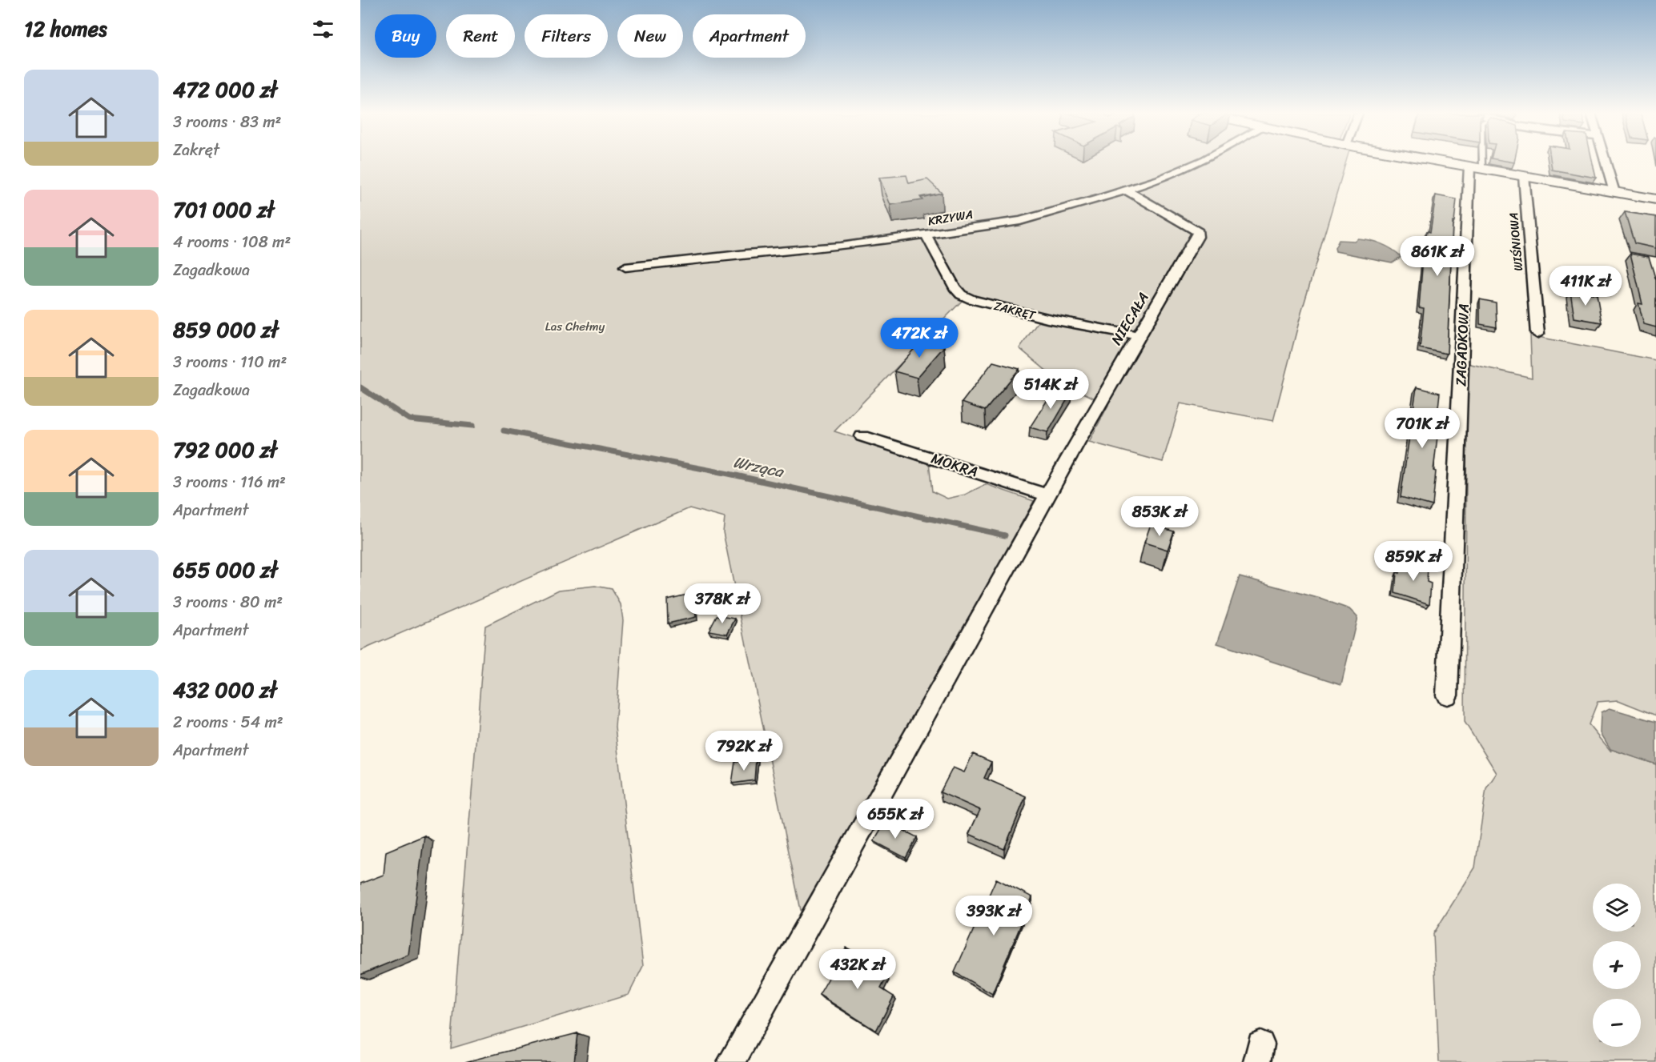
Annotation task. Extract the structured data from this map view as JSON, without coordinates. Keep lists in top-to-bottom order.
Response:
{
  "streets": {
    "street": [
      "KRZYWA",
      "WIŚNIOWA",
      "ZAKRĘT",
      "NIECAŁA",
      "ZAGADKOWA",
      "MOKRA"
    ]
  },
  "crossings": [
    ["KRZYWA", "ZAKRĘT"],
    ["KRZYWA", "NIECAŁA"],
    ["ZAKRĘT", "NIECAŁA"],
    ["NIECAŁA", "MOKRA"]
  ],
  "water": ["Wrząca"],
  "parks": ["Las Chełmy"],
  "page": {
    "heading": "12 homes",
    "chip": [
      "Buy",
      "Rent",
      "Filters",
      "New",
      "Apartment"
    ],
    "list": [
      {
        "name": "472 000 zł",
        "note": "3 rooms · 83 m² · Zakręt"
      },
      {
        "name": "701 000 zł",
        "note": "4 rooms · 108 m² · Zagadkowa"
      },
      {
        "name": "859 000 zł",
        "note": "3 rooms · 110 m² · Zagadkowa"
      },
      {
        "name": "792 000 zł",
        "note": "3 rooms · 116 m² · Apartment"
      },
      {
        "name": "655 000 zł",
        "note": "3 rooms · 80 m² · Apartment"
      },
      {
        "name": "432 000 zł",
        "note": "2 rooms · 54 m² · Apartment"
      }
    ],
    "price": [
      "861K zł",
      "411K zł",
      "472K zł",
      "514K zł",
      "701K zł",
      "853K zł",
      "859K zł",
      "378K zł",
      "792K zł",
      "655K zł",
      "393K zł",
      "432K zł"
    ],
    "map_buttons": ["+", "−"]
  }
}
